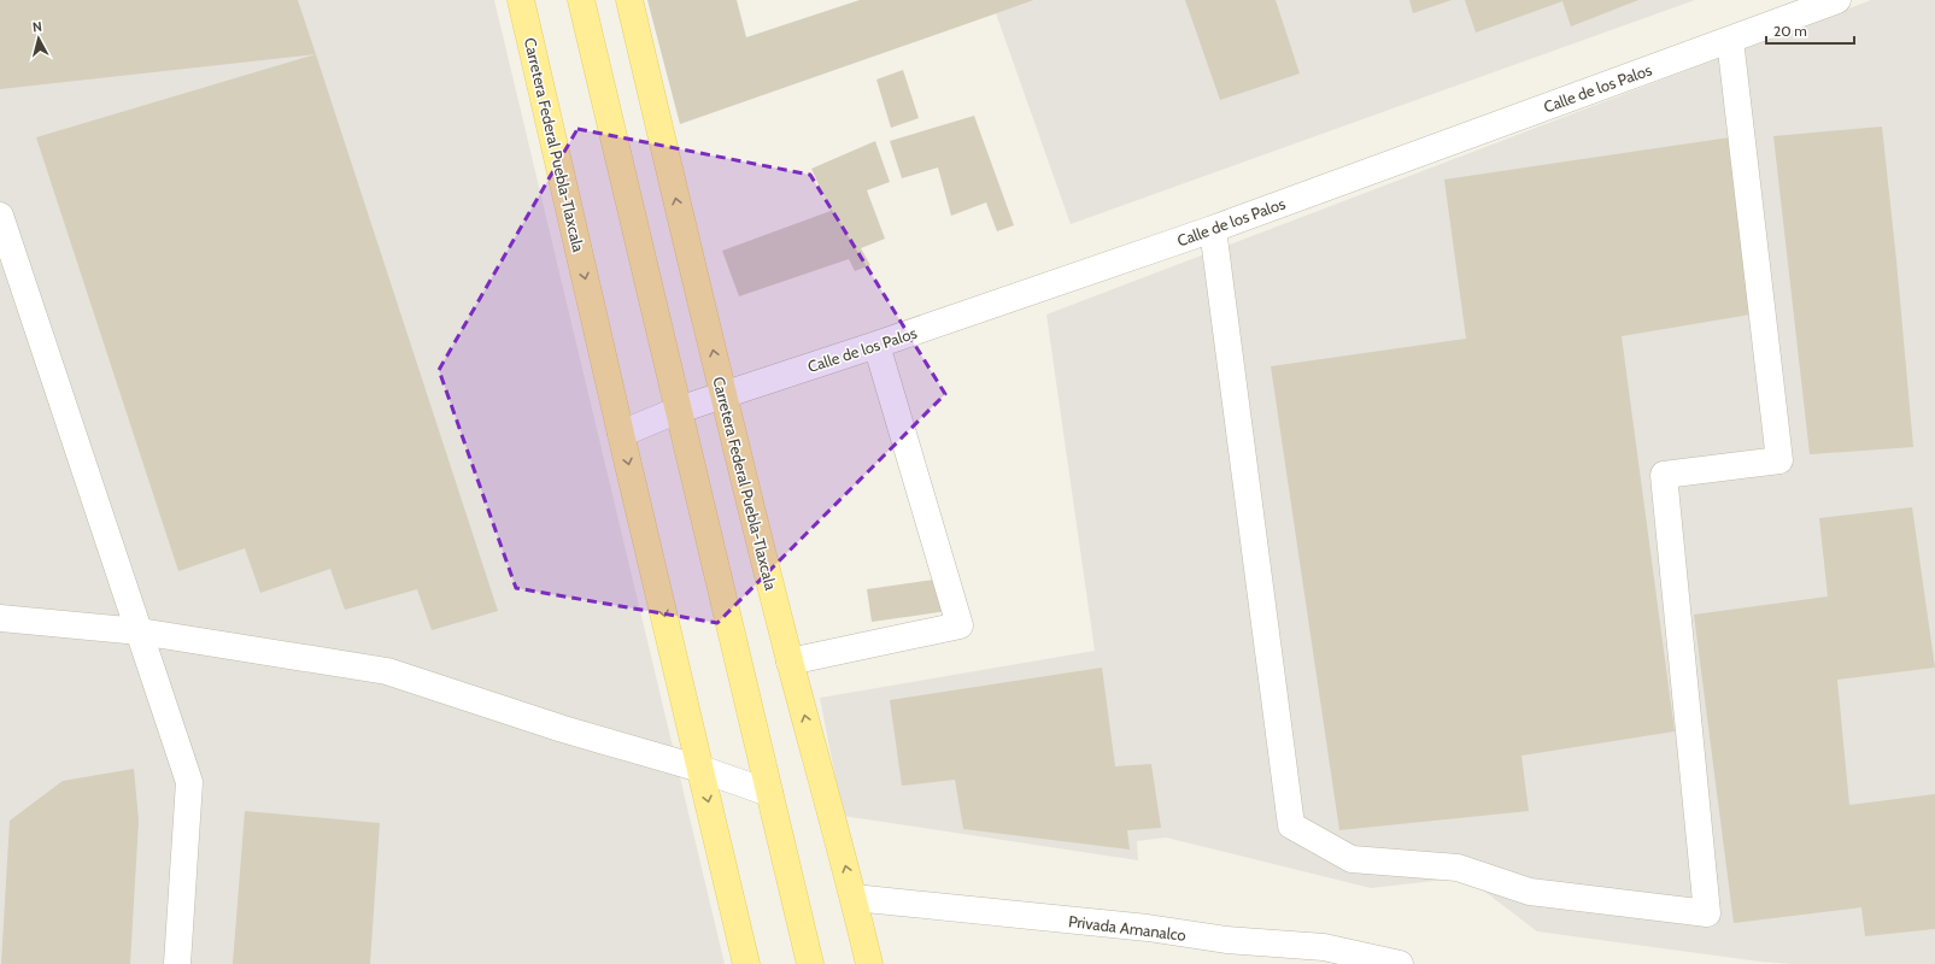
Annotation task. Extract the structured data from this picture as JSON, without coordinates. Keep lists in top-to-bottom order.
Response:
{
  "streets": {
    "main road": ["Carretera Federal Puebla-Tlaxcala"],
    "street": ["Calle de los Palos", "Privada Amanalco"]
  },
  "crossings": [
    ["Calle de los Palos", "Carretera Federal Puebla-Tlaxcala"],
    ["Carretera Federal Puebla-Tlaxcala", "Privada Amanalco"]
  ],
  "scale_bar": "20 m",
  "north": "top"
}
